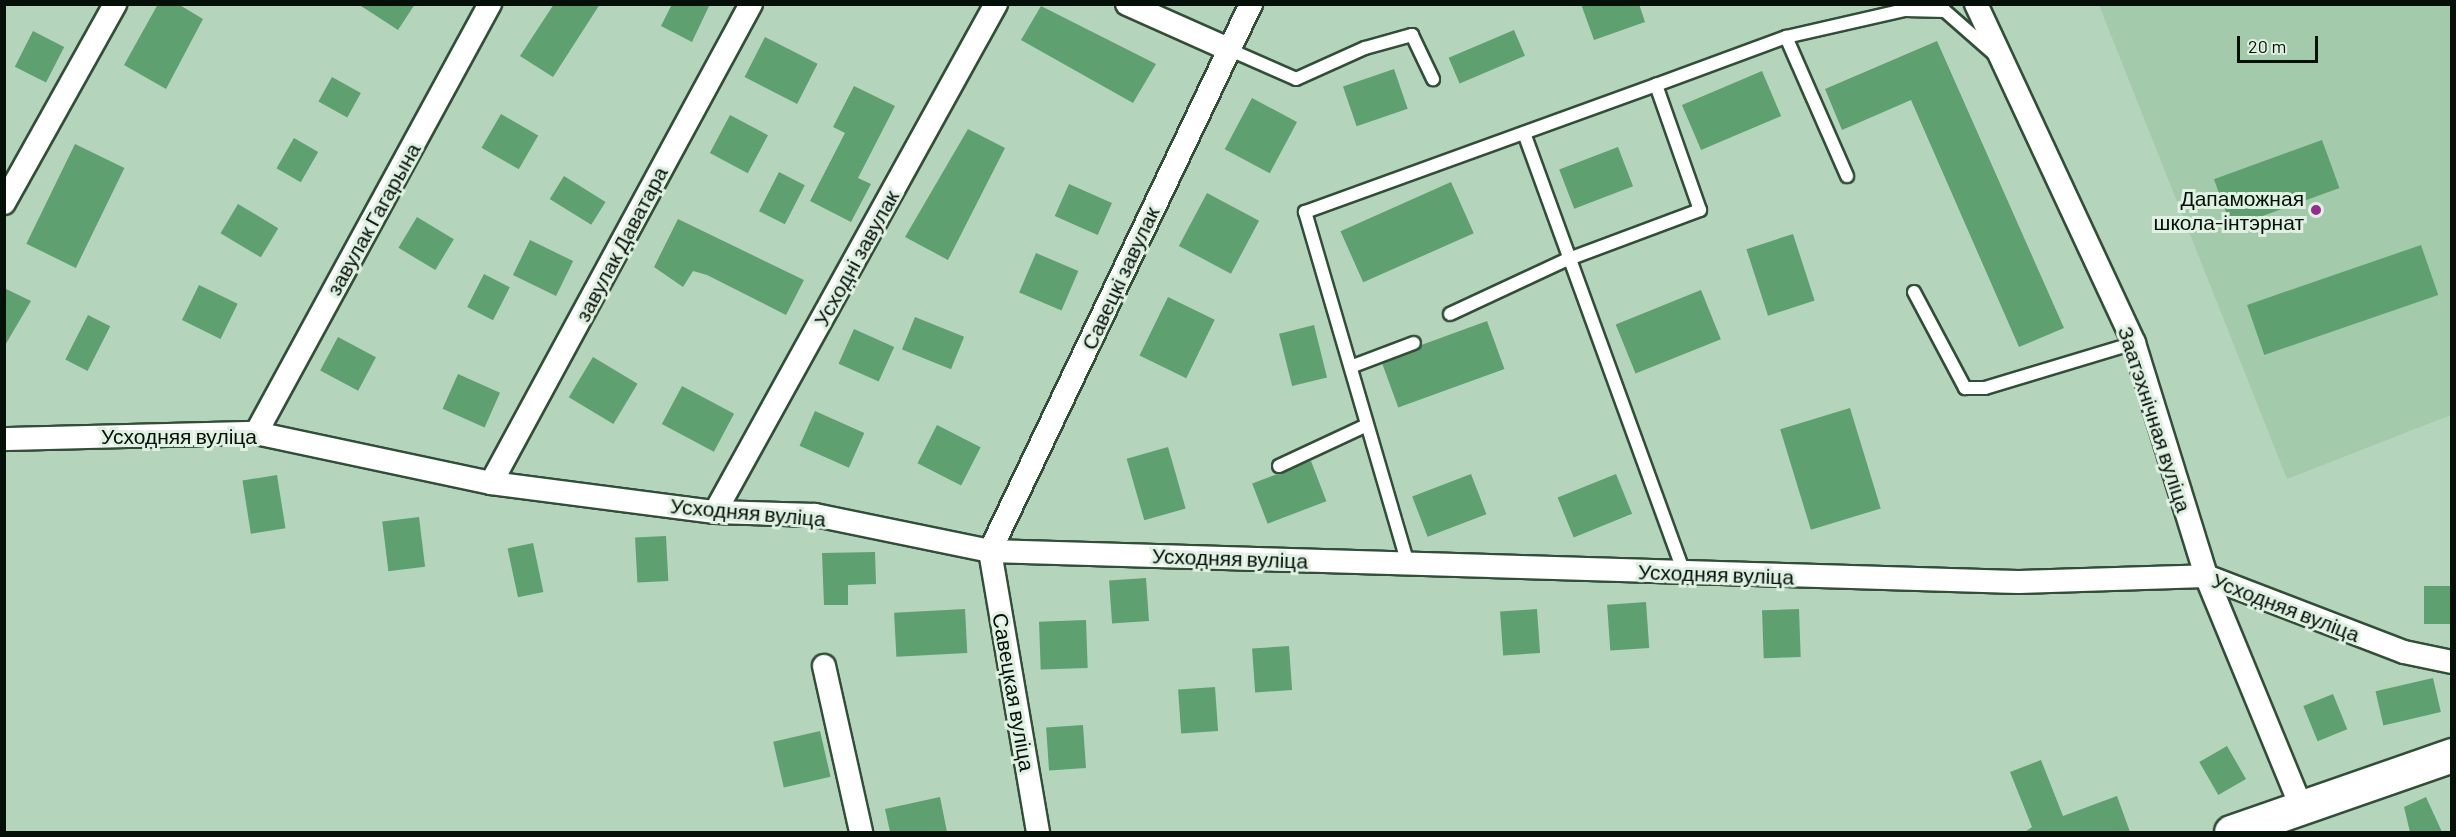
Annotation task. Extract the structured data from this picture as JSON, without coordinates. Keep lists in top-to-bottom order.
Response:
{
  "streets": {
    "street": [
      "завулак Гагарына",
      "завулак Даватара",
      "Усходні завулак",
      "Савецкі завулак",
      "Заатэхнічная вуліца",
      "Усходняя вуліца",
      "Савецкая вуліца"
    ]
  },
  "crossings": [
    ["завулак Гагарына", "Усходняя вуліца"],
    ["завулак Даватара", "Усходняя вуліца"],
    ["Усходні завулак", "Усходняя вуліца"],
    ["Савецкі завулак", "Усходняя вуліца"],
    ["Савецкі завулак", "Савецкая вуліца"],
    ["Заатэхнічная вуліца", "Усходняя вуліца"],
    ["Усходняя вуліца", "Савецкая вуліца"]
  ],
  "places": ["Дапаможная школа-інтэрнат"],
  "scale_bar": "20 m"
}
